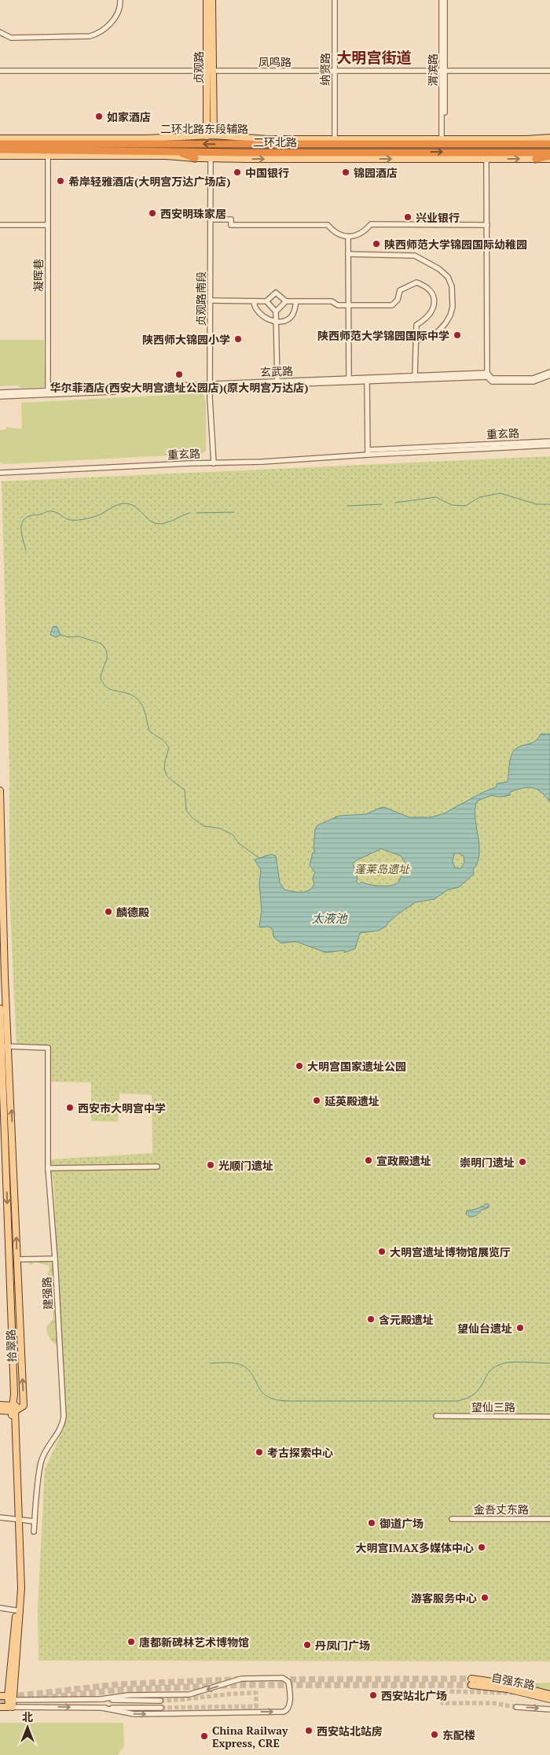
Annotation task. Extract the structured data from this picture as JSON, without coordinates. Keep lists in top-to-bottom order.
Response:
{
  "streets": {
    "highway": ["二环北路"],
    "main road": [
      "贞观路",
      "二环北路东段辅路",
      "拾翠路",
      "自强东路"
    ],
    "street": [
      "凤鸣路",
      "纳贤路",
      "渭滨路",
      "凝晖巷",
      "贞观路南段",
      "玄武路",
      "重玄路",
      "建强路",
      "望仙三路",
      "金吾丈东路"
    ]
  },
  "crossings": [
    ["凤鸣路", "贞观路"],
    ["凤鸣路", "纳贤路"],
    ["凤鸣路", "渭滨路"],
    ["贞观路", "二环北路东段辅路"],
    ["纳贤路", "二环北路东段辅路"],
    ["渭滨路", "二环北路东段辅路"],
    ["凝晖巷", "玄武路"],
    ["贞观路南段", "玄武路"],
    ["贞观路南段", "重玄路"],
    ["建强路", "拾翠路"]
  ],
  "districts": ["大明宫街道"],
  "water": ["太液池"],
  "parks": ["蓬莱岛遗址"],
  "places": [
    "如家酒店",
    "中国银行",
    "锦园酒店",
    "希岸轻雅酒店(大明宫万达广场店)",
    "西安明珠家居",
    "兴业银行",
    "陕西师范大学锦园国际幼稚园",
    "陕西师范大学锦园国际中学",
    "陕西师大锦园小学",
    "华尔菲酒店(西安大明宫遗址公园店)(原大明宫万达店)",
    "麟德殿",
    "大明宫国家遗址公园",
    "延英殿遗址",
    "西安市大明宫中学",
    "宣政殿遗址",
    "崇明门遗址",
    "光顺门遗址",
    "大明宫遗址博物馆展览厅",
    "含元殿遗址",
    "望仙台遗址",
    "考古探索中心",
    "御道广场",
    "大明宫IMAX多媒体中心",
    "游客服务中心",
    "唐都新碑林艺术博物馆",
    "丹凤门广场",
    "西安站北广场",
    "西安站北站房",
    "东配楼",
    "China Railway Express, CRE"
  ],
  "north": "top"
}
